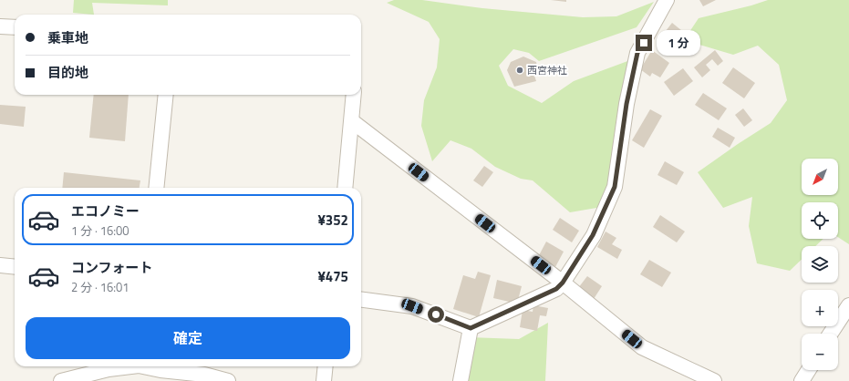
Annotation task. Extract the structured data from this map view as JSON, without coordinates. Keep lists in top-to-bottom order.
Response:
{
  "places": ["西宮神社"],
  "north": "bottom left",
  "page": {
    "banner": ["乗車地", "目的地"],
    "bubble": "1 分",
    "map_buttons": ["+", "−"],
    "list": [
      {
        "name": "エコノミー",
        "note": "1 分 · 16:00",
        "value": "¥352"
      },
      {
        "name": "コンフォート",
        "note": "2 分 · 16:01",
        "value": "¥475"
      }
    ],
    "buttons": "確定"
  }
}
